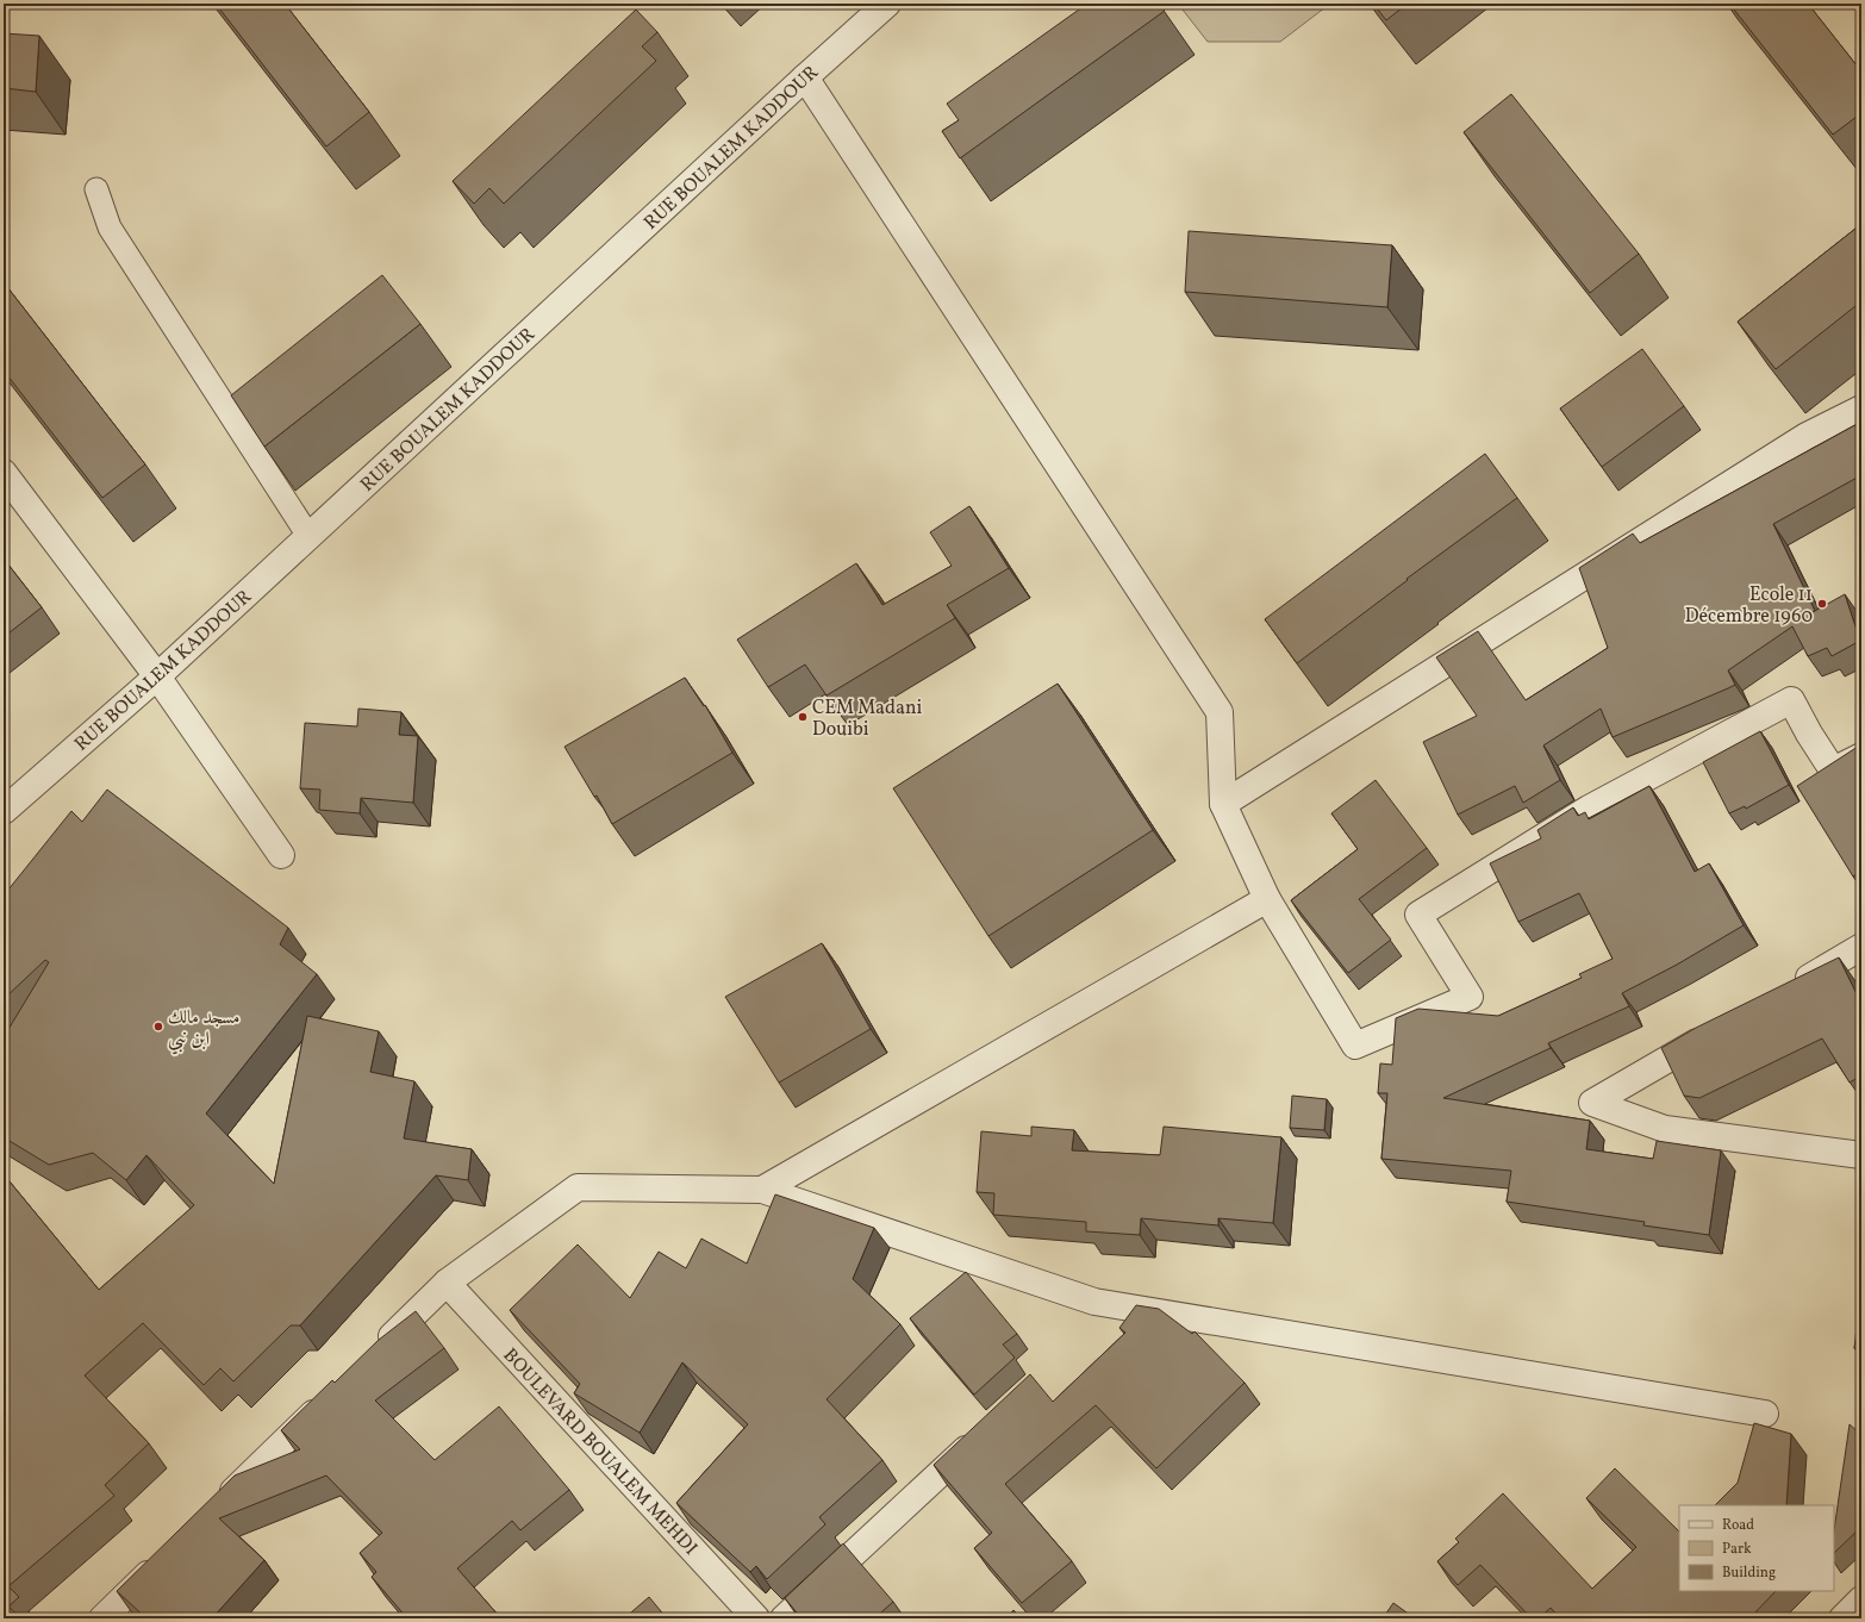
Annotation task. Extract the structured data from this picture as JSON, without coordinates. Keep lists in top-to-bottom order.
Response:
{
  "streets": {
    "street": ["RUE BOUALEM KADDOUR", "BOULEVARD BOUALEM MEHDI"]
  },
  "places": ["Ecole 11 Décembre 1960", "CEM Madani Douibi", "مسجد مالك ابن نبي"],
  "legend": ["Road", "Park", "Building"]
}
